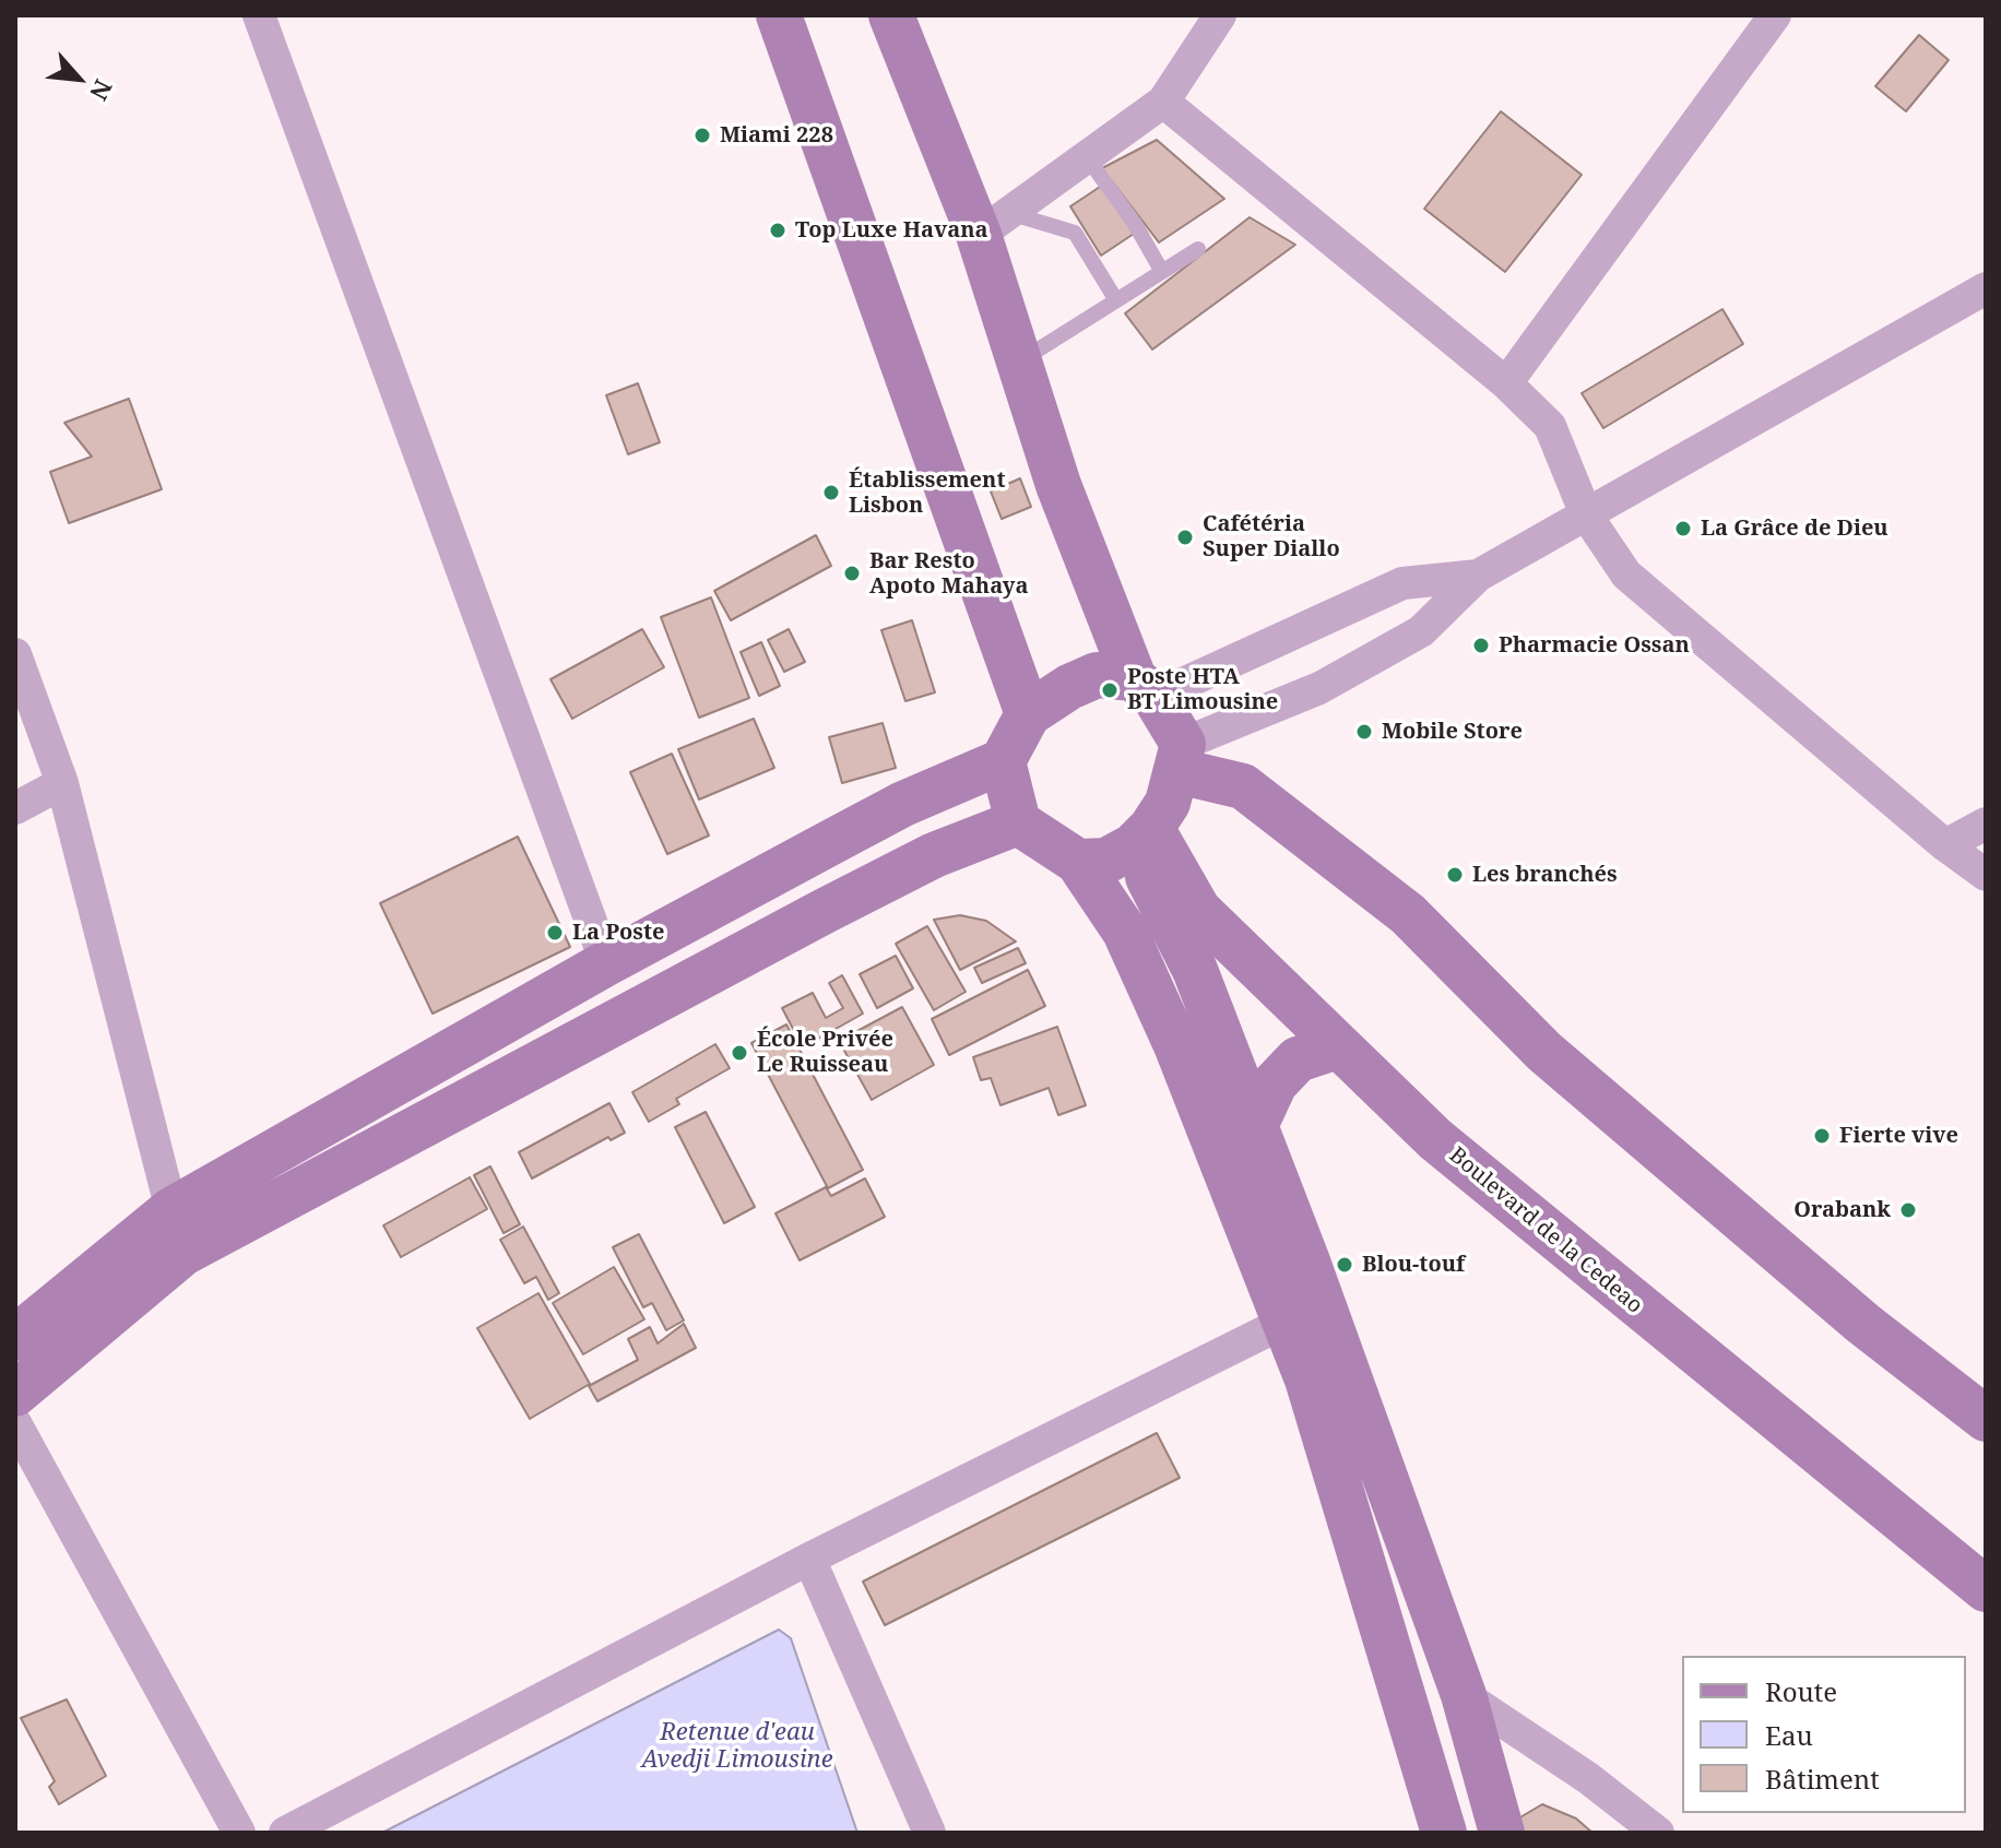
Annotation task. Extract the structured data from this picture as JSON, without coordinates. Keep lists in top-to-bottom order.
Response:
{
  "streets": {
    "main road": ["Boulevard de la Cedeao"]
  },
  "water": ["Retenue d'eau Avedji Limousine"],
  "places": [
    "Miami 228",
    "Top Luxe Havana",
    "Établissement Lisbon",
    "La Grâce de Dieu",
    "Cafétéria Super Diallo",
    "Bar Resto Apoto Mahaya",
    "Pharmacie Ossan",
    "Poste HTA BT Limousine",
    "Mobile Store",
    "Les branchés",
    "La Poste",
    "École Privée Le Ruisseau",
    "Fierte vive",
    "Orabank",
    "Blou-touf"
  ],
  "legend": ["Route", "Eau", "Bâtiment"],
  "north": "bottom right"
}
